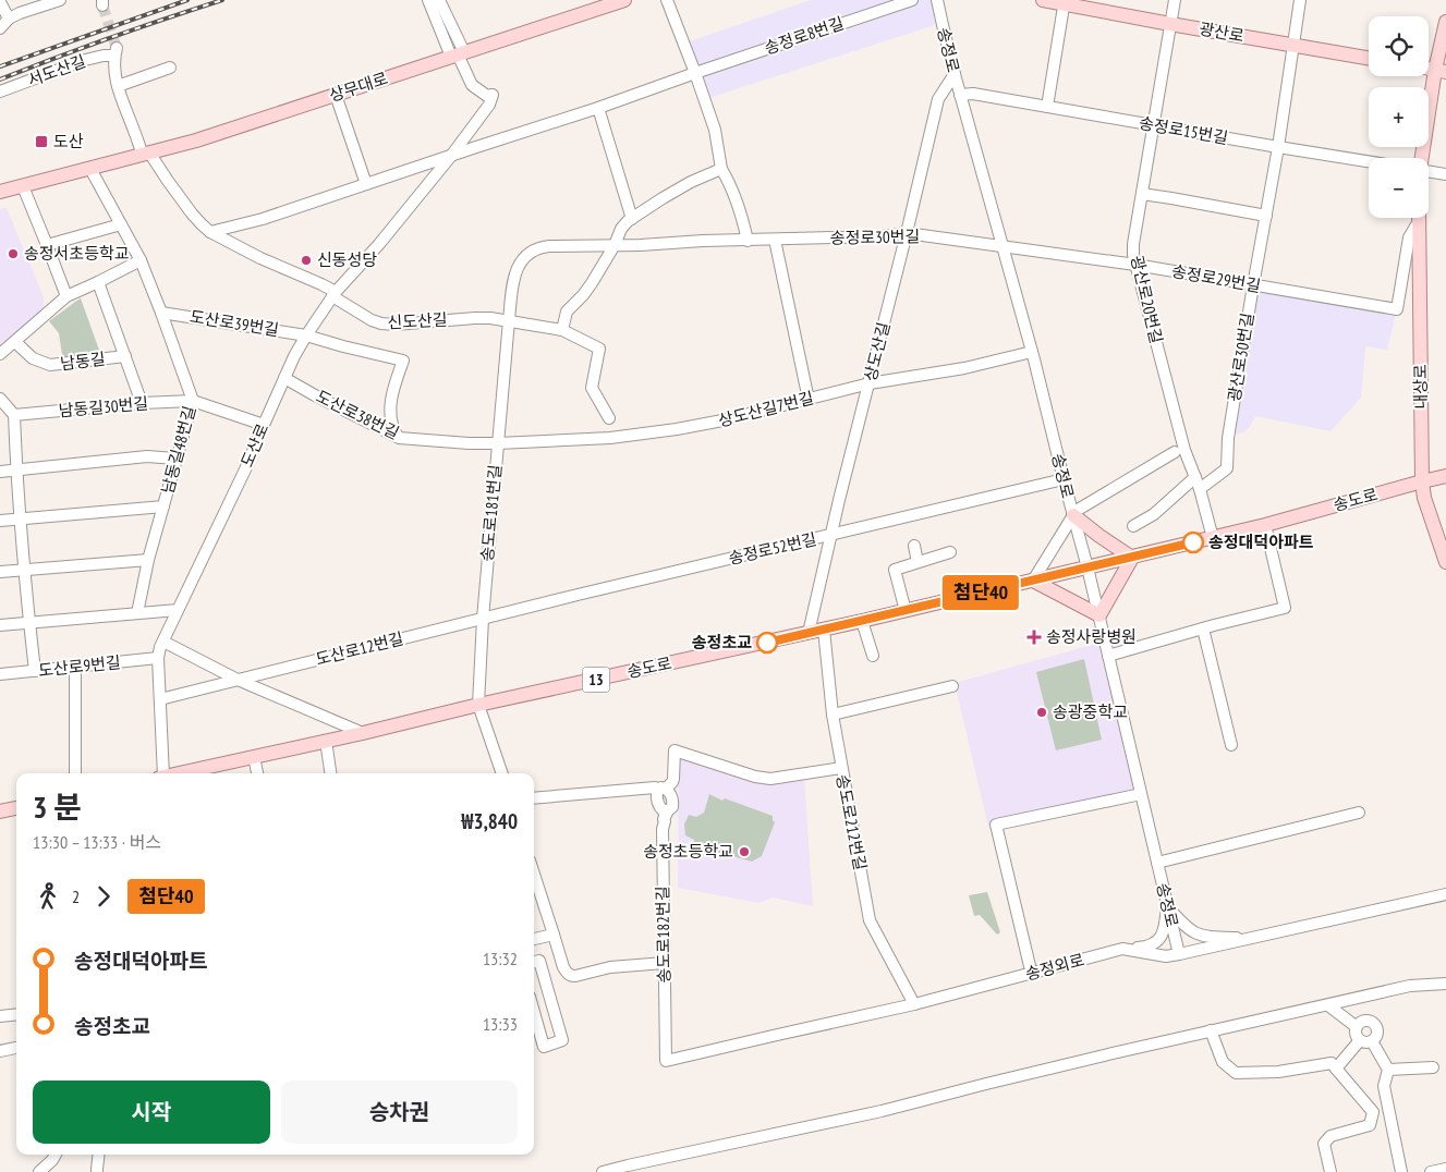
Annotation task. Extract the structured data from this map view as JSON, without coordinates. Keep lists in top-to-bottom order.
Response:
{
  "streets": {
    "main road": [
      "광산로",
      "상무대로",
      "내상로",
      "송도로",
      "13"
    ],
    "street": [
      "송정로8번길",
      "송정로",
      "서도산길",
      "송정로15번길",
      "송정로30번길",
      "송정로29번길",
      "광산로20번길",
      "신도산길",
      "도산로39번길",
      "상도산길",
      "광산로30번길",
      "남동길",
      "남동길30번길",
      "상도산길7번길",
      "도산로38번길",
      "도산로",
      "남동길48번길",
      "송도로181번길",
      "송정로52번길",
      "도산로12번길",
      "도산로9번길",
      "송도로212번길",
      "송도로182번길",
      "송정외로"
    ]
  },
  "crossings": [
    ["광산로", "광산로20번길"],
    ["광산로", "광산로30번길"],
    ["송정로8번길", "도산로"],
    ["송정로", "송정로15번길"],
    ["송정로", "송정로30번길"],
    ["송정로", "송정로29번길"],
    ["송정로", "상도산길"],
    ["송정로", "상도산길7번길"],
    ["송정로", "송도로"],
    ["송정로", "송정로52번길"],
    ["송정로", "송정외로"],
    ["서도산길", "신도산길"],
    ["상무대로", "신도산길"],
    ["상무대로", "도산로"],
    ["송정로15번길", "광산로20번길"],
    ["송정로15번길", "광산로30번길"],
    ["송정로30번길", "송정로29번길"],
    ["송정로30번길", "상도산길"],
    ["송정로30번길", "송도로181번길"],
    ["송정로29번길", "광산로20번길"],
    ["송정로29번길", "광산로30번길"],
    ["광산로20번길", "광산로30번길"],
    ["광산로20번길", "송도로"],
    ["신도산길", "도산로"],
    ["신도산길", "송도로181번길"],
    ["도산로39번길", "도산로38번길"],
    ["도산로39번길", "도산로"],
    ["도산로39번길", "남동길48번길"],
    ["상도산길", "상도산길7번길"],
    ["상도산길", "송도로"],
    ["상도산길", "송정로52번길"],
    ["남동길", "남동길30번길"],
    ["내상로", "송도로"],
    ["남동길30번길", "남동길48번길"],
    ["상도산길7번길", "도산로38번길"],
    ["상도산길7번길", "송도로181번길"],
    ["도산로38번길", "도산로"],
    ["도산로38번길", "송도로181번길"],
    ["도산로", "도산로12번길"],
    ["도산로", "도산로9번길"],
    ["송도로", "송도로181번길"],
    ["송도로", "송도로212번길"],
    ["송도로181번길", "송정로52번길"],
    ["송도로181번길", "도산로12번길"],
    ["송정로52번길", "도산로12번길"],
    ["송도로212번길", "송정외로"],
    ["송도로182번길", "송정외로"]
  ],
  "places": {
    "transit": ["도산"],
    "other": [
      "송정서초등학교",
      "신동성당",
      "송정대덕아파트",
      "송정초교",
      "송광중학교",
      "송정초등학교"
    ],
    "health": ["송정사랑병원"]
  },
  "lines": ["bus line 첨단40"],
  "page": {
    "on_map": "첨단40",
    "map_buttons": ["+", "−"],
    "heading": ["3 분", "13:30 – 13:33 · 버스", "₩3,840"],
    "legs": ["2", "첨단40"],
    "list": [
      {
        "name": "송정대덕아파트",
        "value": "13:32"
      },
      {
        "name": "송정초교",
        "value": "13:33"
      }
    ],
    "buttons": ["시작", "승차권"]
  }
}
